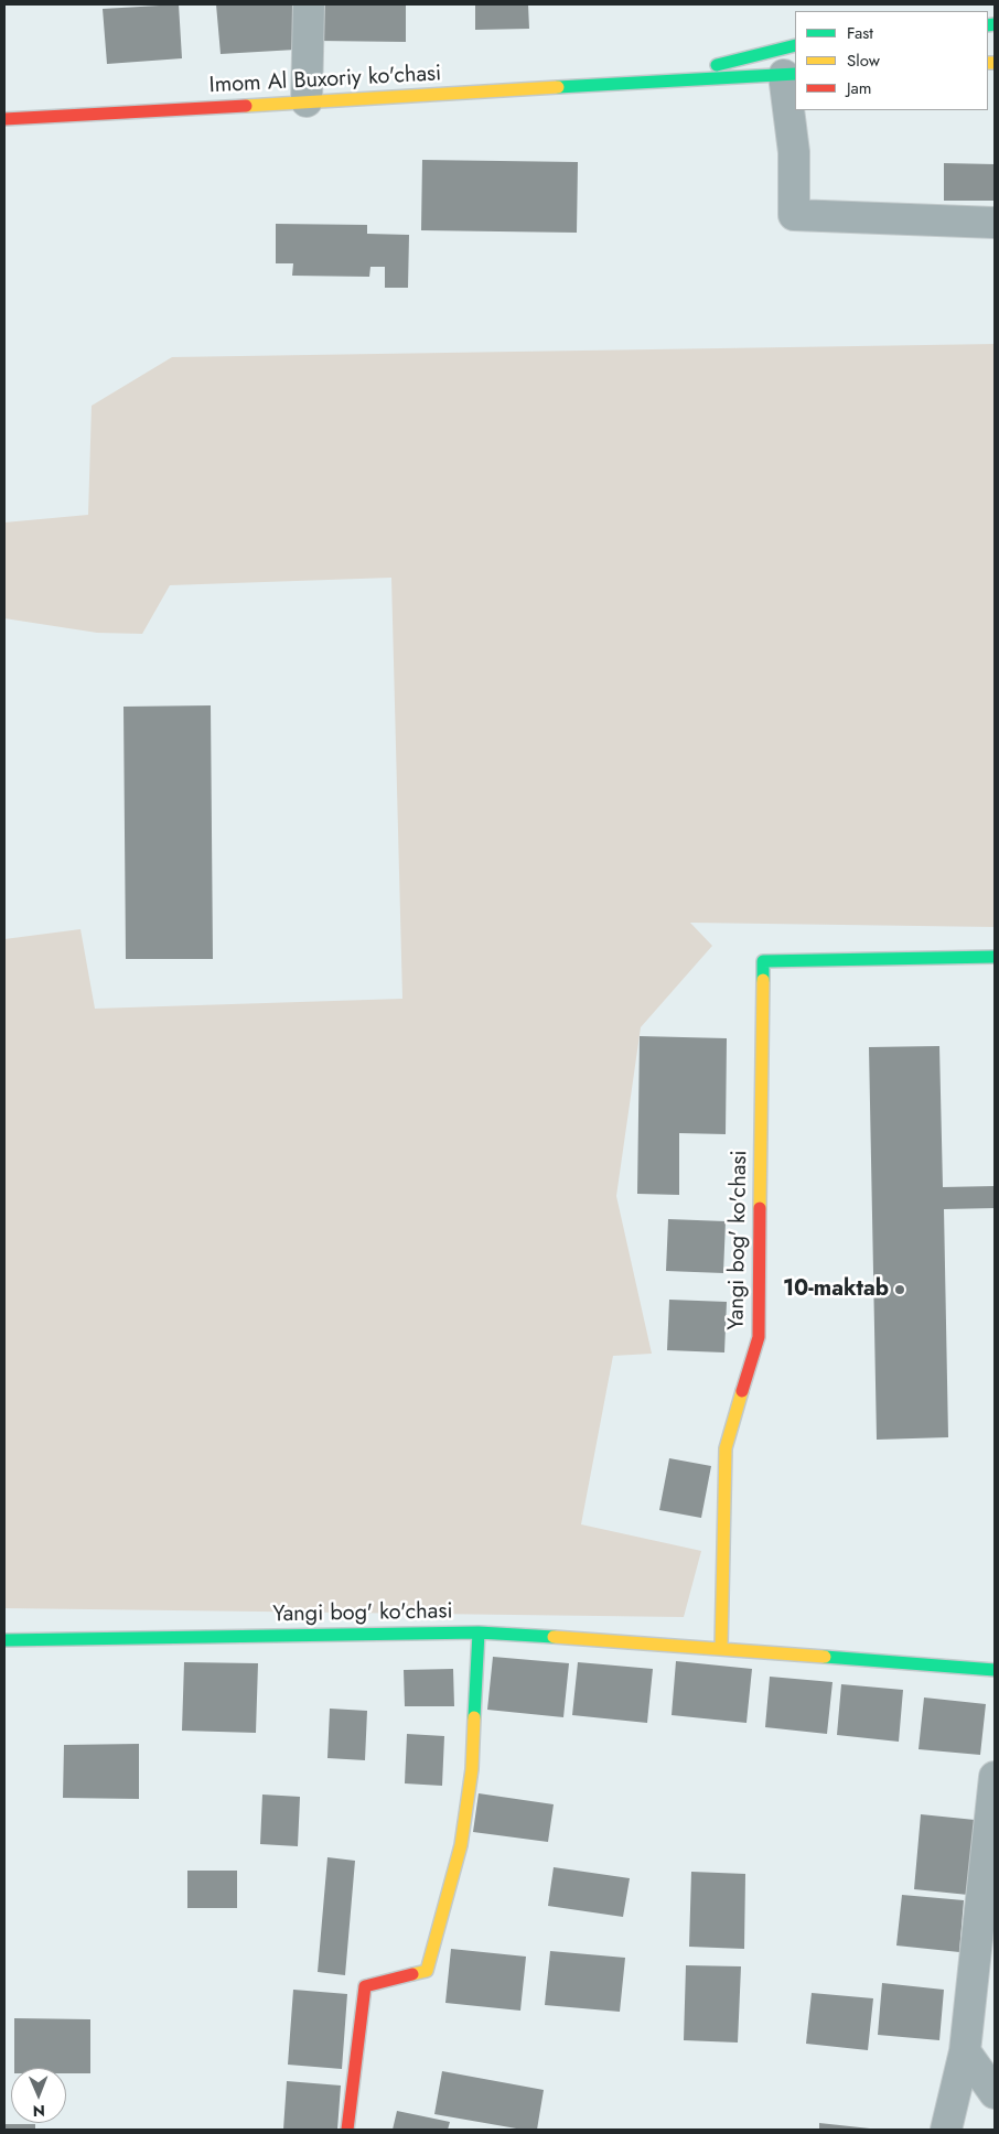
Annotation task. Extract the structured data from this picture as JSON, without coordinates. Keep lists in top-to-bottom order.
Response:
{
  "streets": {
    "street": ["Imom Al Buxoriy ko'chasi", "Yangi bog' ko'chasi"]
  },
  "places": ["10-maktab"],
  "legend": ["Fast", "Slow", "Jam"],
  "north": "bottom"
}
